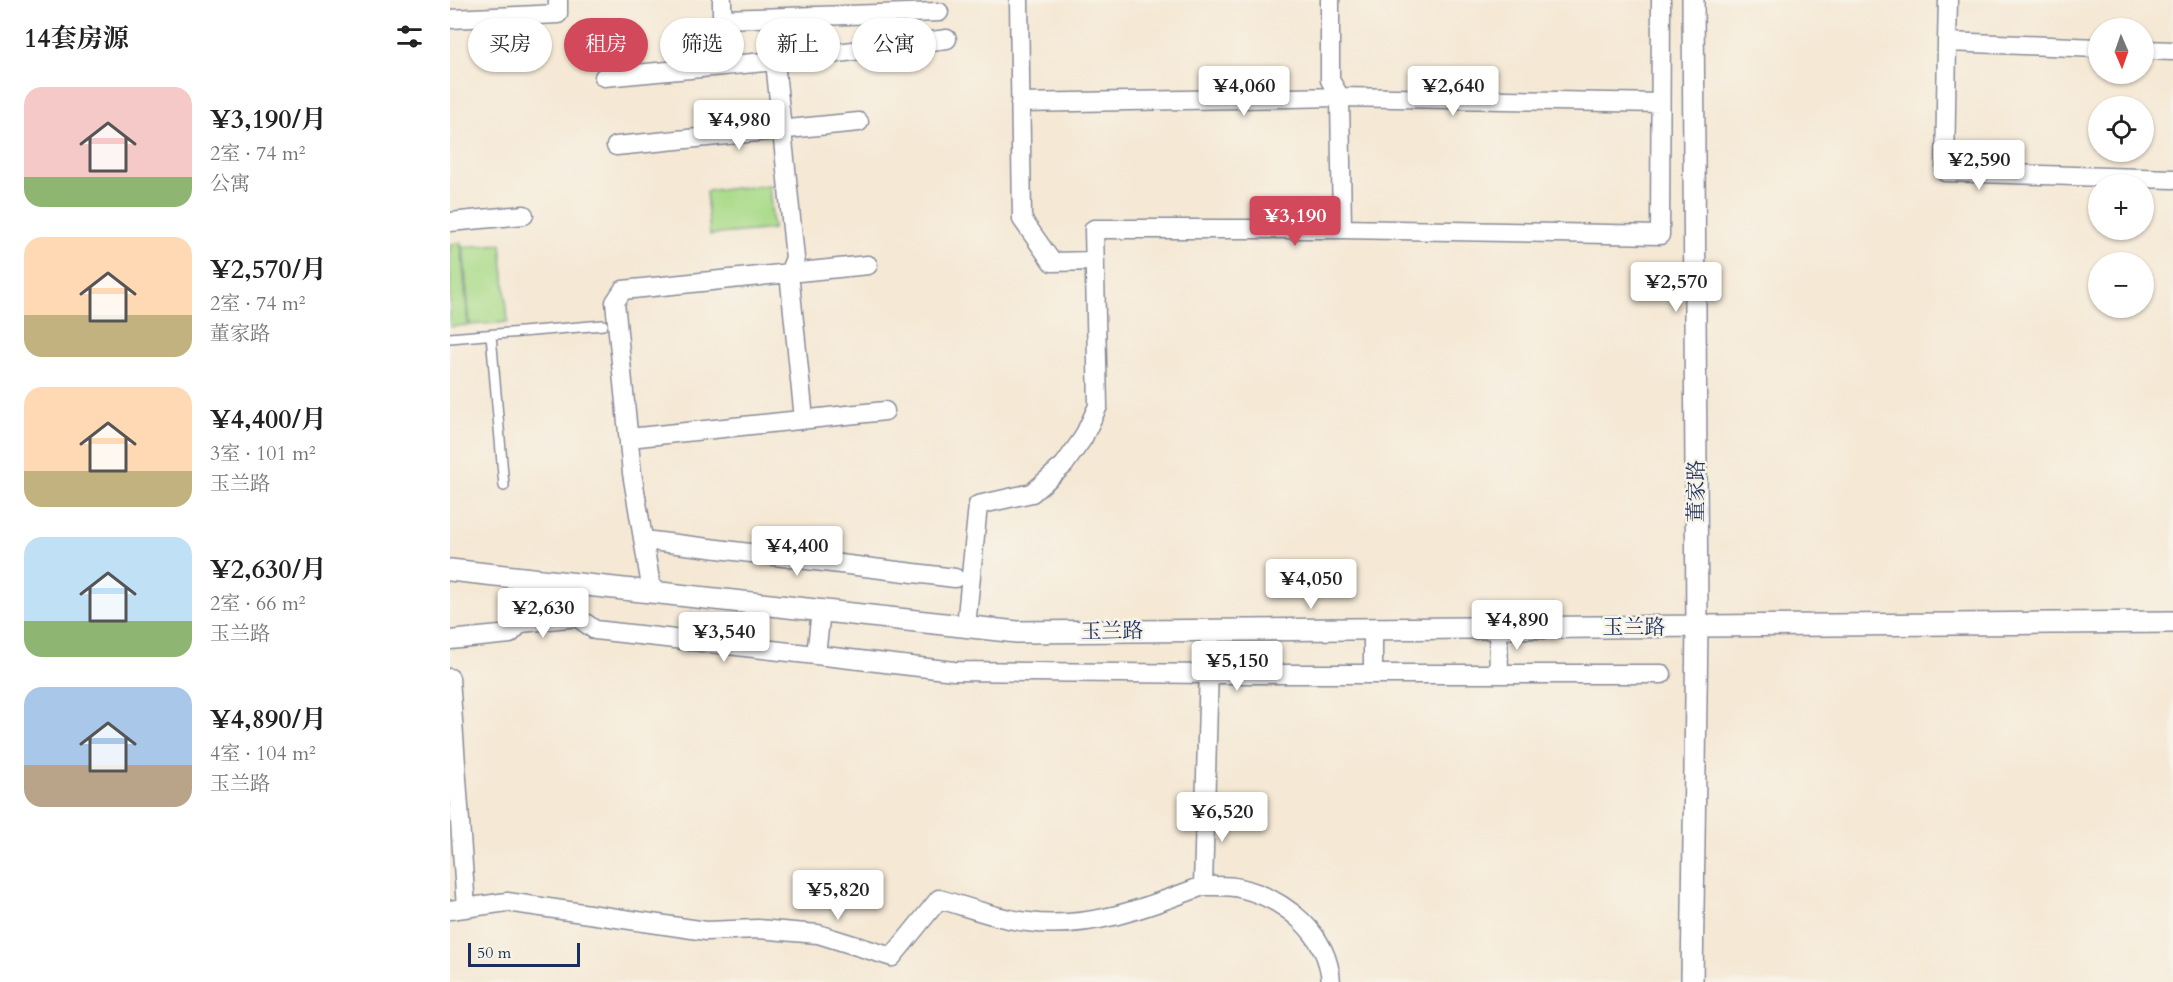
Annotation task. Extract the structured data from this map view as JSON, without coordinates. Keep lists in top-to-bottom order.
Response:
{
  "streets": {
    "street": ["董家路", "玉兰路"]
  },
  "crossings": [
    ["董家路", "玉兰路"]
  ],
  "scale_bar": "50 m",
  "north": "bottom",
  "page": {
    "heading": "14套房源",
    "map_buttons": ["+", "−"],
    "chip": [
      "买房",
      "租房",
      "筛选",
      "新上",
      "公寓"
    ],
    "price": [
      "¥4,060",
      "¥2,640",
      "¥4,980",
      "¥2,590",
      "¥3,190",
      "¥2,570",
      "¥4,400",
      "¥4,050",
      "¥2,630",
      "¥4,890",
      "¥3,540",
      "¥5,150",
      "¥6,520",
      "¥5,820"
    ],
    "list": [
      {
        "name": "¥3,190/月",
        "note": "2室 · 74 m² · 公寓"
      },
      {
        "name": "¥2,570/月",
        "note": "2室 · 74 m² · 董家路"
      },
      {
        "name": "¥4,400/月",
        "note": "3室 · 101 m² · 玉兰路"
      },
      {
        "name": "¥2,630/月",
        "note": "2室 · 66 m² · 玉兰路"
      },
      {
        "name": "¥4,890/月",
        "note": "4室 · 104 m² · 玉兰路"
      }
    ],
    "scale": "50 m"
  }
}
